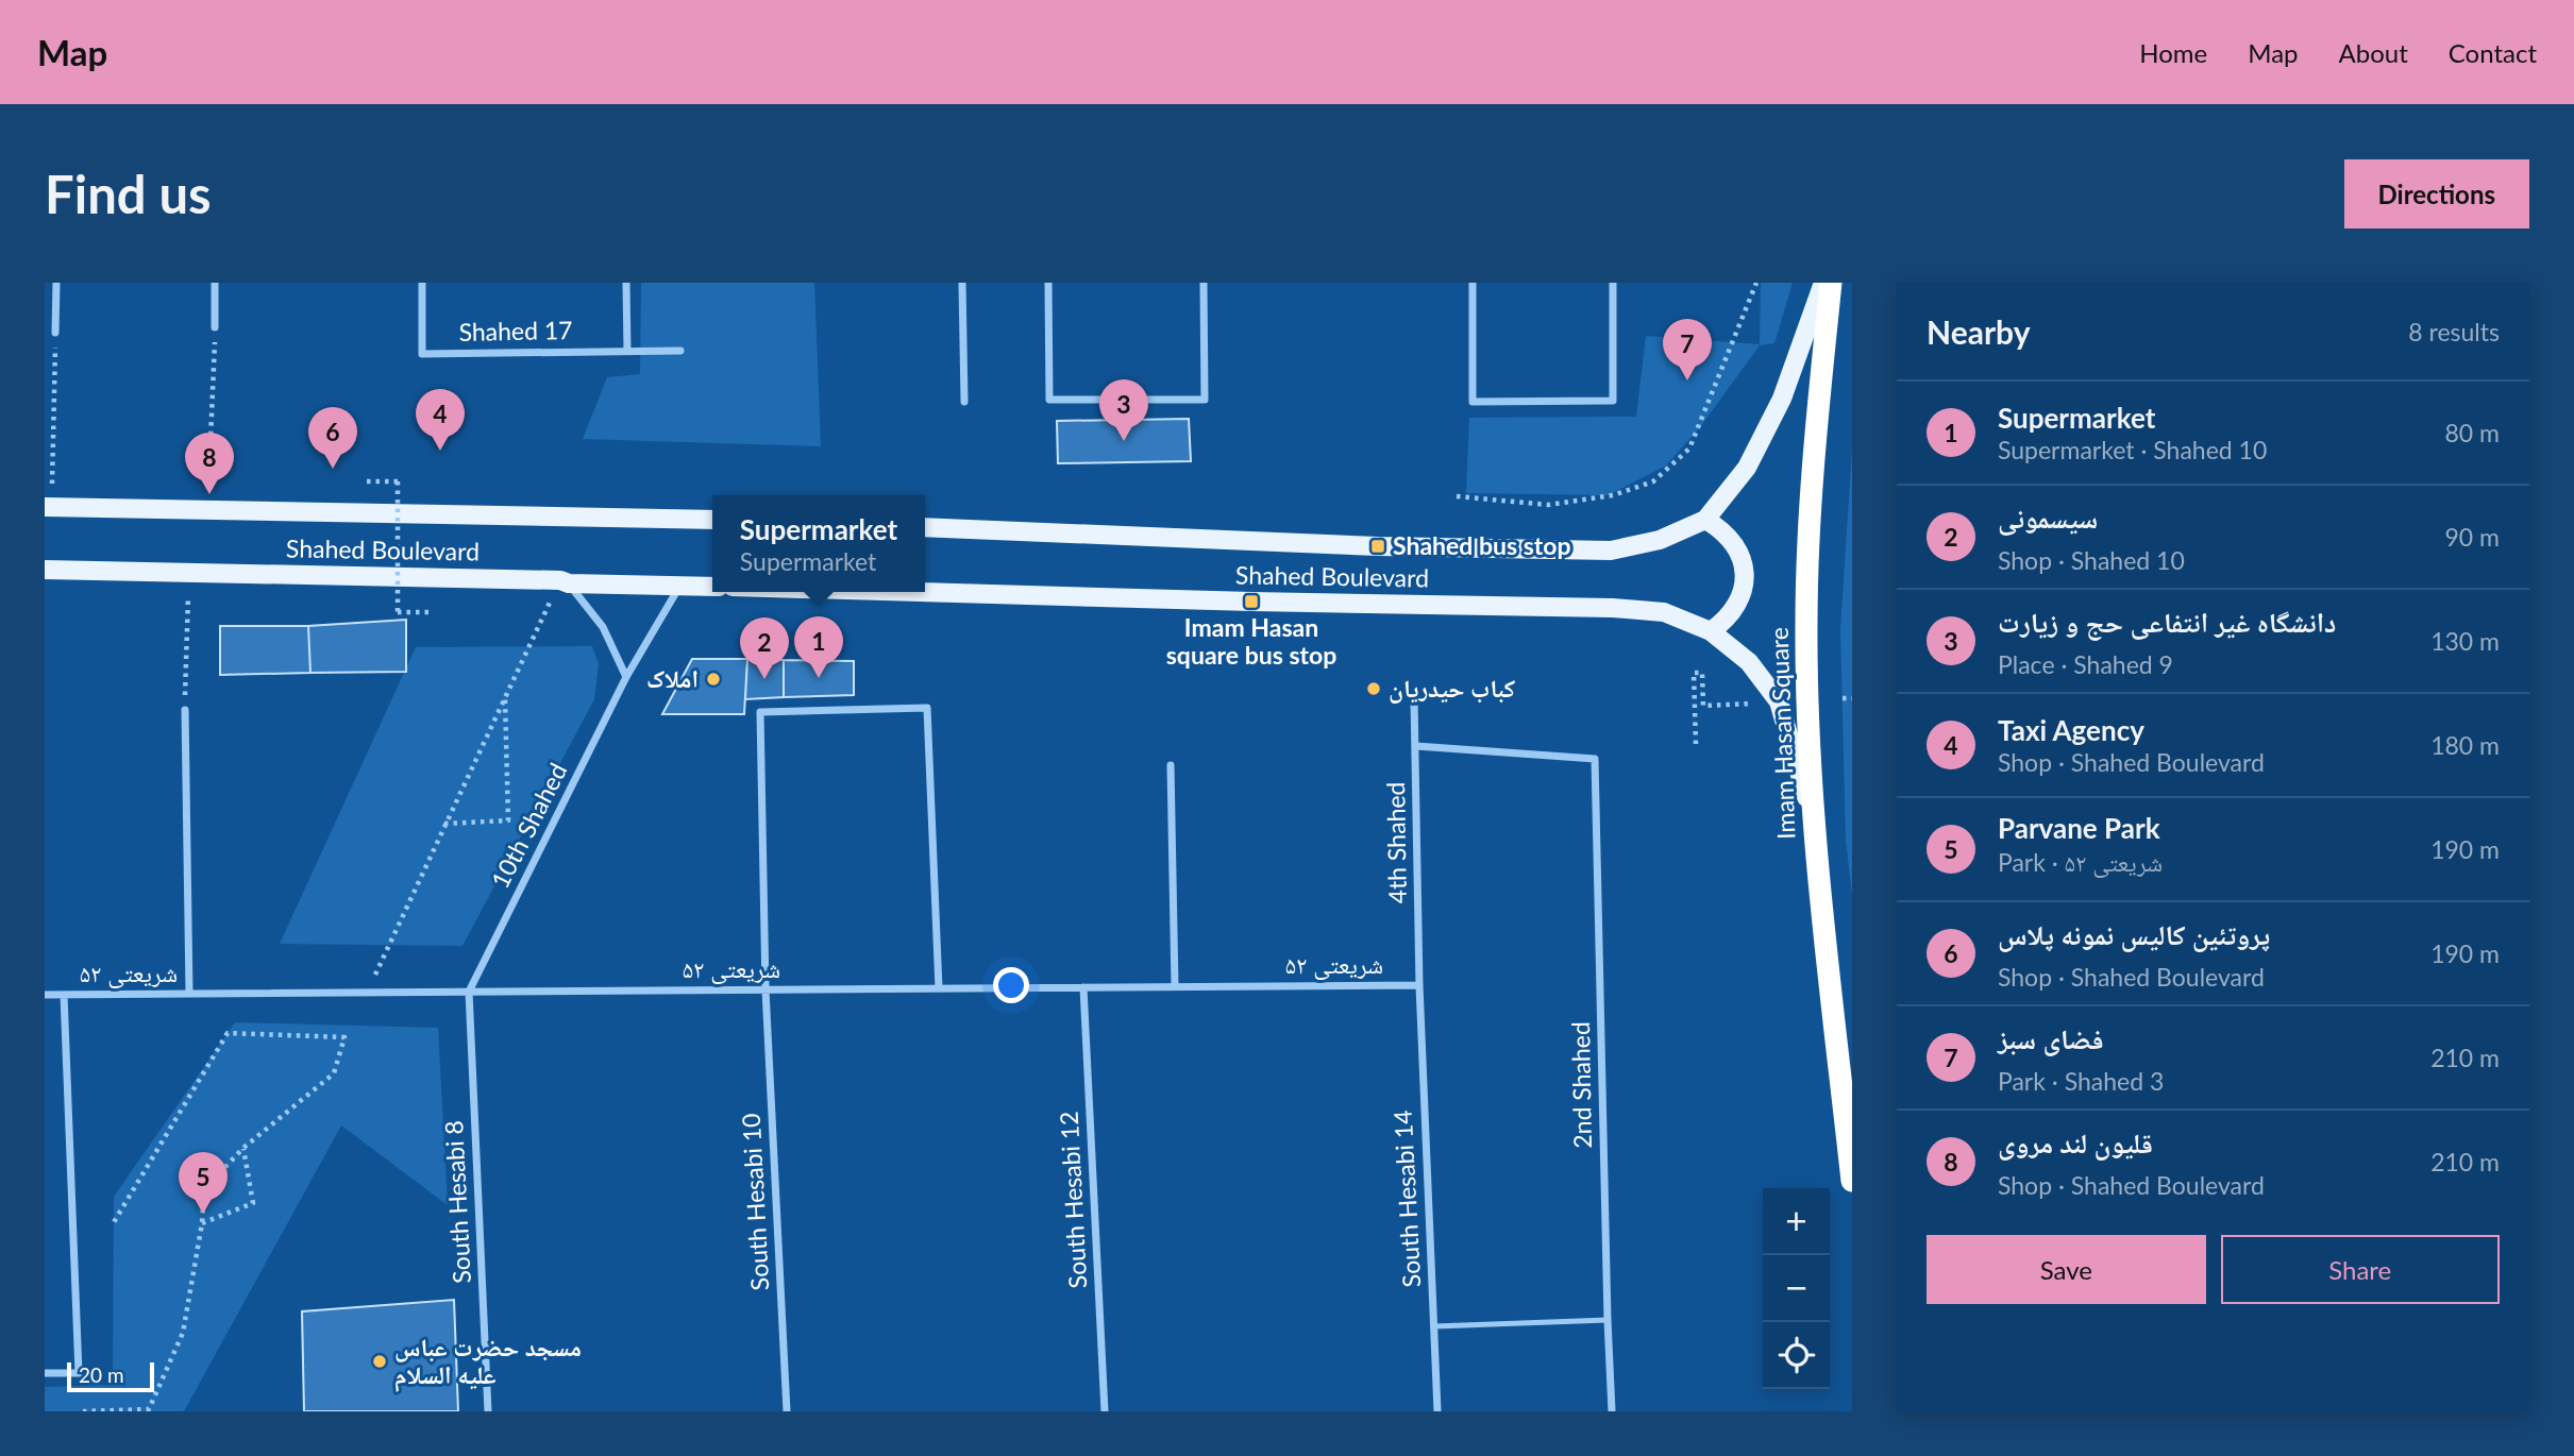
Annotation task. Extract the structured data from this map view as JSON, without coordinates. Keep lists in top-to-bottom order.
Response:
{
  "streets": {
    "highway": ["Imam Hasan Square"],
    "main road": ["Shahed Boulevard"],
    "street": [
      "Shahed 17",
      "10th Shahed",
      "4th Shahed",
      "شریعتی ۵۲",
      "2nd Shahed",
      "South Hesabi 14",
      "South Hesabi 12",
      "South Hesabi 8",
      "South Hesabi 10"
    ]
  },
  "crossings": [
    ["Shahed Boulevard", "Imam Hasan Square"],
    ["Shahed Boulevard", "10th Shahed"],
    ["10th Shahed", "شریعتی ۵۲"],
    ["10th Shahed", "South Hesabi 8"],
    ["4th Shahed", "شریعتی ۵۲"],
    ["4th Shahed", "2nd Shahed"],
    ["4th Shahed", "South Hesabi 14"],
    ["شریعتی ۵۲", "South Hesabi 14"],
    ["شریعتی ۵۲", "South Hesabi 12"],
    ["شریعتی ۵۲", "South Hesabi 8"],
    ["شریعتی ۵۲", "South Hesabi 10"]
  ],
  "places": {
    "transit": ["Shahed bus stop", "Imam Hasan square bus stop"],
    "other": ["املاک", "کباب حیدریان", "مسجد حضرت عباس علیه السلام"]
  },
  "scale_bar": "20 m",
  "page": {
    "header": "Map",
    "nav": [
      "Home",
      "Map",
      "About",
      "Contact"
    ],
    "buttons": [
      "Directions",
      ["Save", "Share"]
    ],
    "title": "Find us",
    "heading": ["Nearby", "8 results"],
    "pins": [
      "7",
      "3",
      "4",
      "6",
      "8",
      "1",
      "2",
      "5"
    ],
    "list": [
      {
        "mark": "1",
        "name": "Supermarket",
        "note": "Supermarket · Shahed 10",
        "value": "80 m"
      },
      {
        "mark": "2",
        "name": "سیسمونی",
        "note": "Shop · Shahed 10",
        "value": "90 m"
      },
      {
        "mark": "3",
        "name": "دانشگاه غیر انتفاعی حج و زیارت",
        "note": "Place · Shahed 9",
        "value": "130 m"
      },
      {
        "mark": "4",
        "name": "Taxi Agency",
        "note": "Shop · Shahed Boulevard",
        "value": "180 m"
      },
      {
        "mark": "5",
        "name": "Parvane Park",
        "note": "Park · شریعتی ۵۲",
        "value": "190 m"
      },
      {
        "mark": "6",
        "name": "پروتئین کالیس نمونه پلاس",
        "note": "Shop · Shahed Boulevard",
        "value": "190 m"
      },
      {
        "mark": "7",
        "name": "فضای سبز",
        "note": "Park · Shahed 3",
        "value": "210 m"
      },
      {
        "mark": "8",
        "name": "قلیون لند مروی",
        "note": "Shop · Shahed Boulevard",
        "value": "210 m"
      }
    ],
    "popup": ["Supermarket", "Supermarket"],
    "map_buttons": ["+", "−"],
    "scale": "20 m"
  }
}
